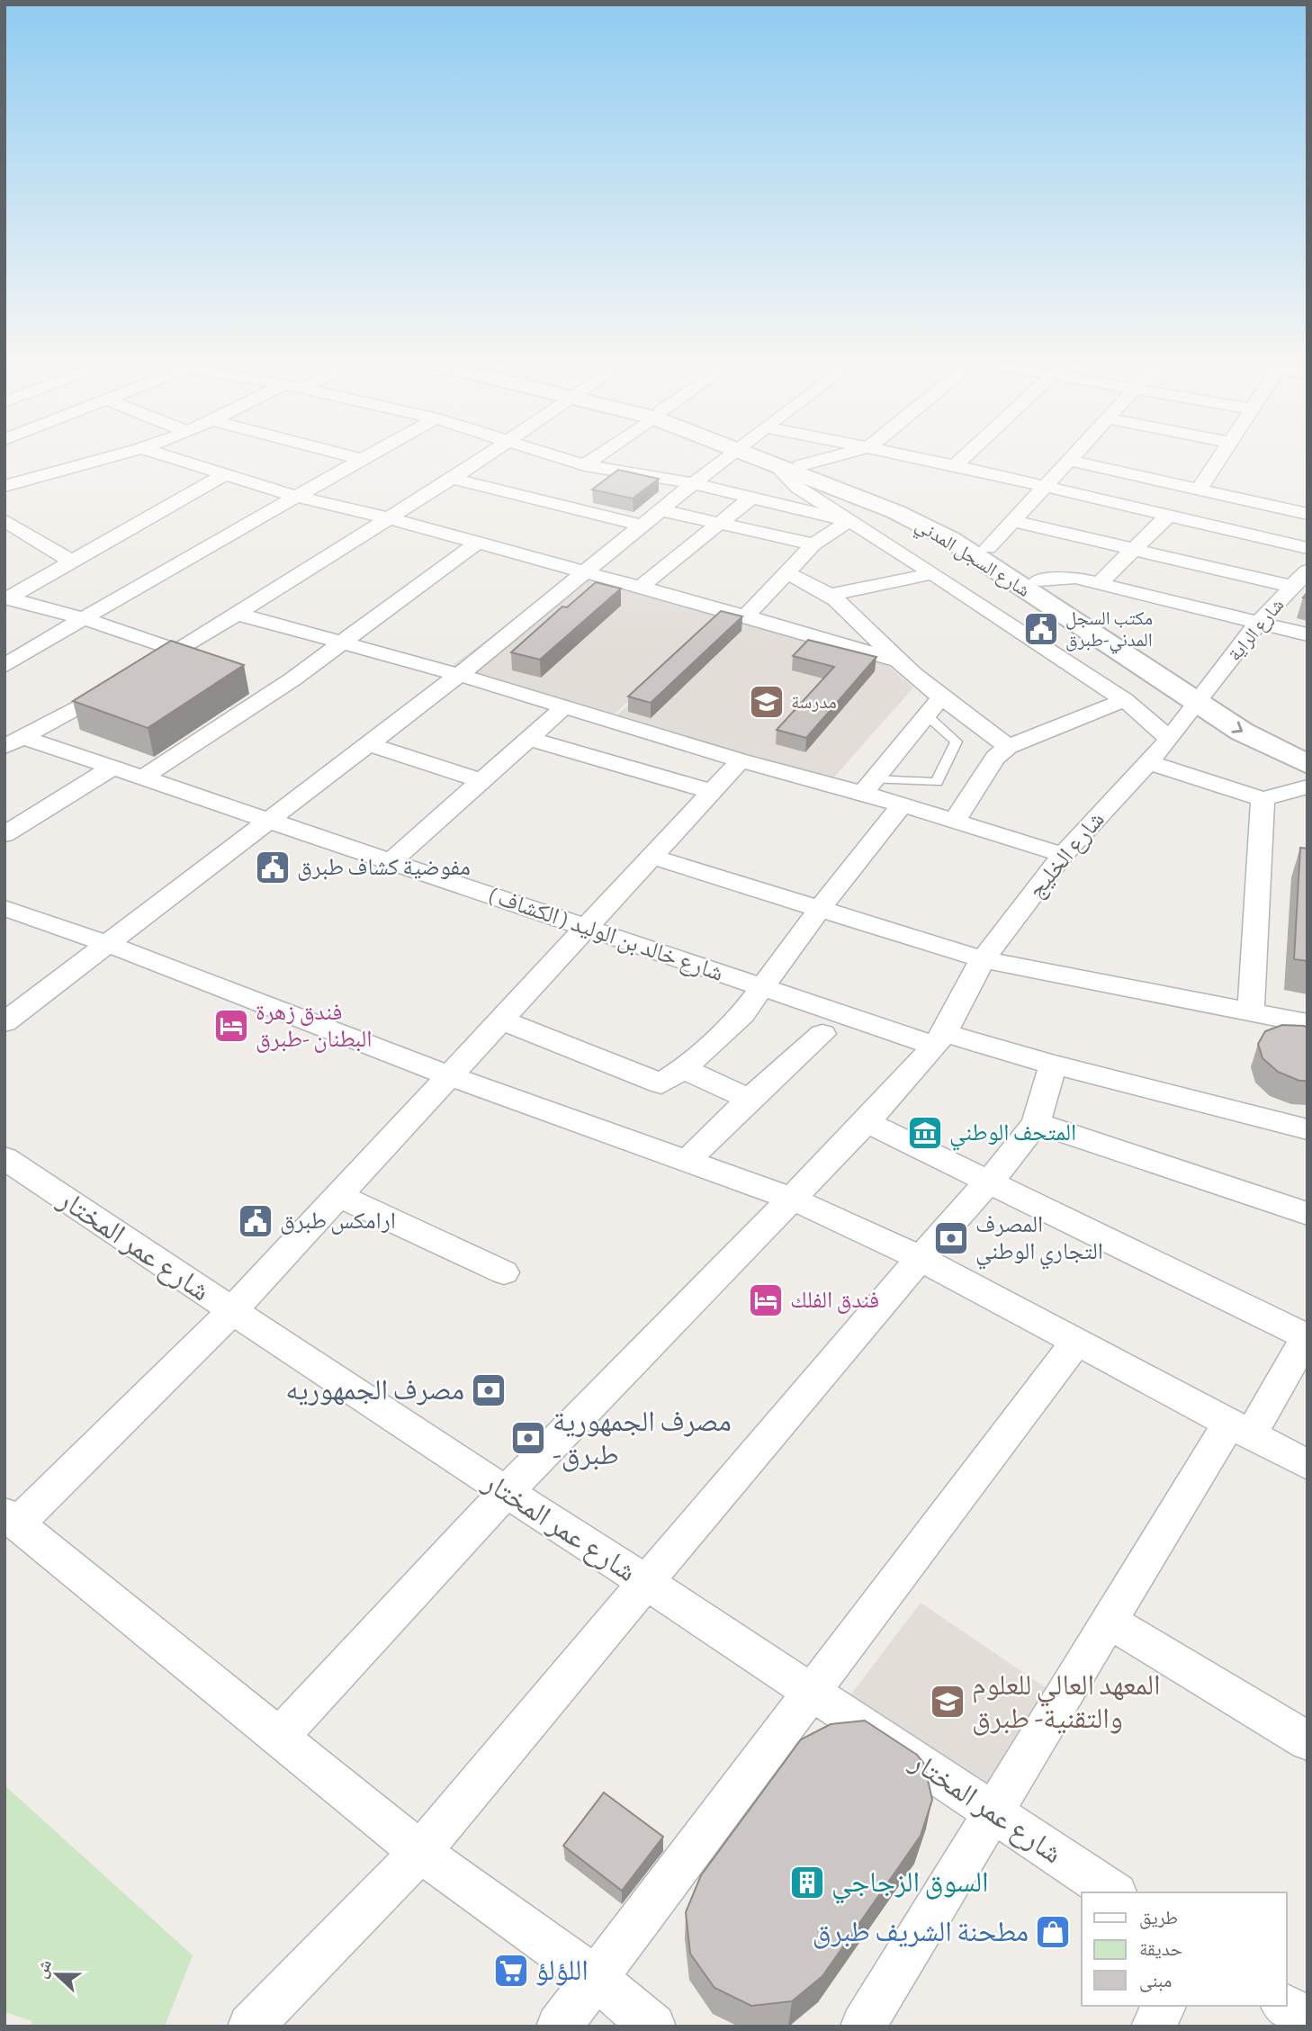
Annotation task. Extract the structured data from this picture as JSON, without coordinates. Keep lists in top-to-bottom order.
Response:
{
  "streets": {
    "street": [
      "شارع السجل المدني",
      "شارع الراية",
      "شارع الخليج",
      "شارع خالد بن الوليد ( الكشاف )",
      "شارع عمر المختار"
    ]
  },
  "crossings": [
    ["شارع السجل المدني", "شارع الراية"],
    ["شارع السجل المدني", "شارع الخليج"],
    ["شارع الراية", "شارع الخليج"],
    ["شارع الخليج", "شارع خالد بن الوليد ( الكشاف )"],
    ["شارع الخليج", "شارع عمر المختار"]
  ],
  "places": {
    "public building": ["مكتب السجل المدني-طبرق", "مفوضية كشاف طبرق", "ارامكس طبرق"],
    "school or university": ["مدرسة", "المعهد العالي للعلوم والتقنية- طبرق"],
    "hotel": ["فندق زهرة البطنان -طبرق", "فندق الفلك"],
    "museum": ["المتحف الوطني"],
    "bank": ["المصرف التجاري الوطني", "مصرف الجمهوريه", "مصرف الجمهورية -طبرق"],
    "building": ["السوق الزجاجي"],
    "shop": ["مطحنة الشريف طبرق"],
    "supermarket": ["اللؤلؤ"]
  },
  "legend": ["طريق", "حديقة", "مبنى"],
  "north": "left"
}
